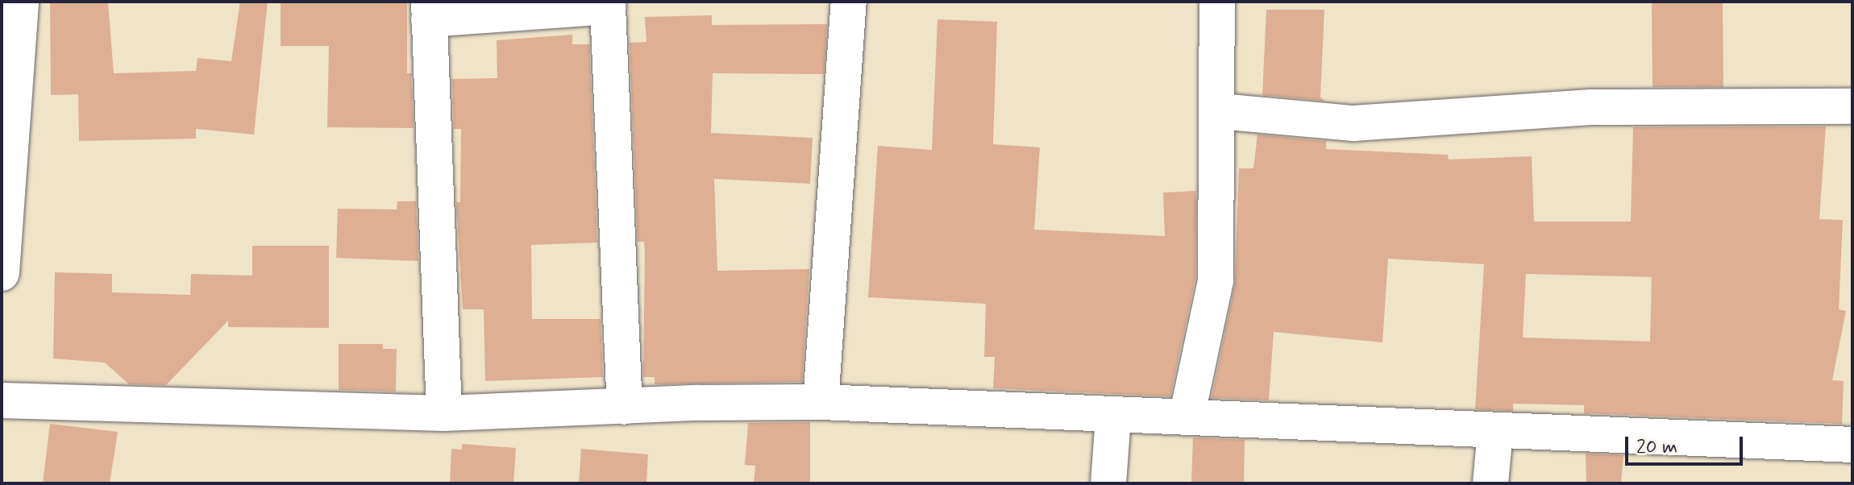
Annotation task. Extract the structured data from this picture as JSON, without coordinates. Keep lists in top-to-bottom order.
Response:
{
  "scale_bar": "20 m"
}
